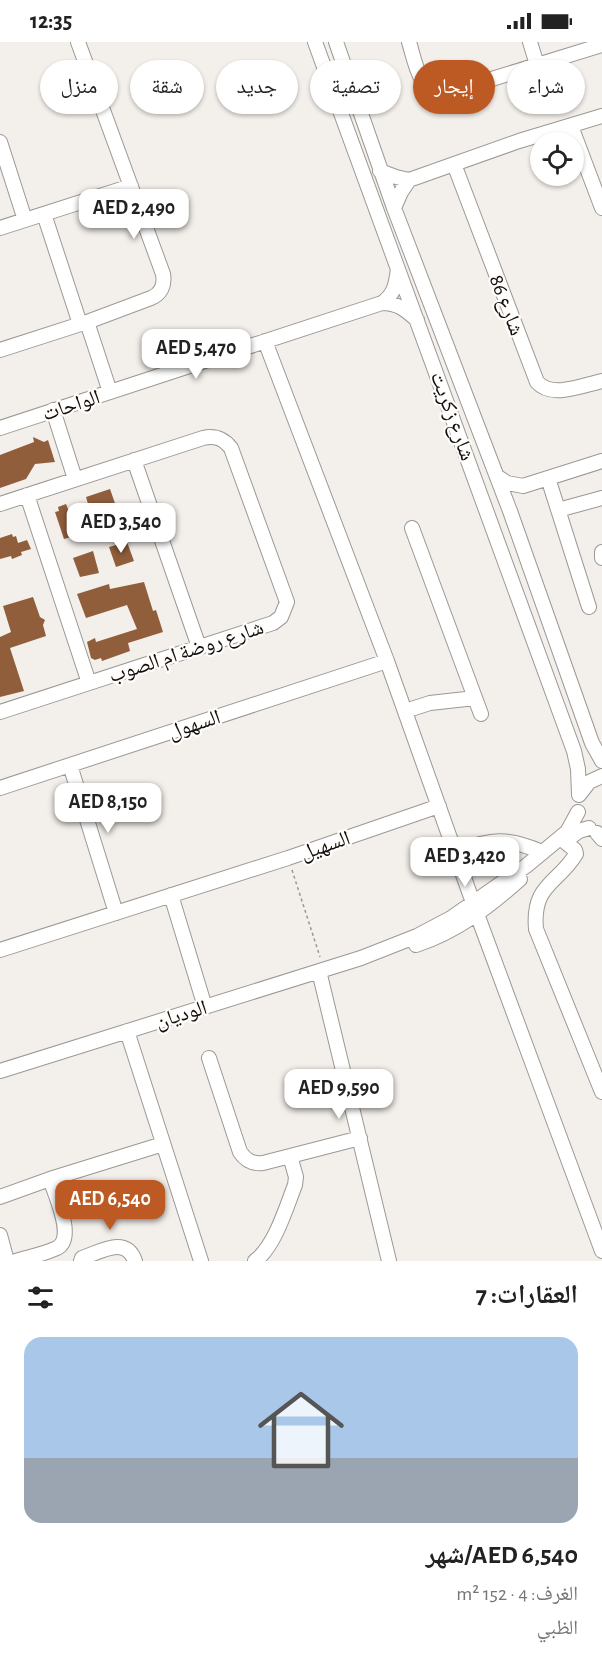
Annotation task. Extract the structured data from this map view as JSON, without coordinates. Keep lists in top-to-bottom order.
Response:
{
  "streets": {
    "street": [
      "شارع 86",
      "الواحات",
      "شارع زكريت",
      "شارع روضة ام الصوب",
      "السهول",
      "السهيل",
      "الوديان"
    ]
  },
  "crossings": [
    ["شارع زكريت", "الوديان"]
  ],
  "page": {
    "status": "12:35",
    "chip": [
      "شراء",
      "إيجار",
      "تصفية",
      "جديد",
      "شقة",
      "منزل"
    ],
    "price": [
      "AED 2,490",
      "AED 5,470",
      "AED 3,540",
      "AED 8,150",
      "AED 3,420",
      "AED 9,590",
      "AED 6,540"
    ],
    "heading": "العقارات: 7",
    "list": [
      {
        "name": "AED 6,540/شهر",
        "note": "الغرف: 4 · 152 m² · الظبي"
      }
    ]
  }
}
